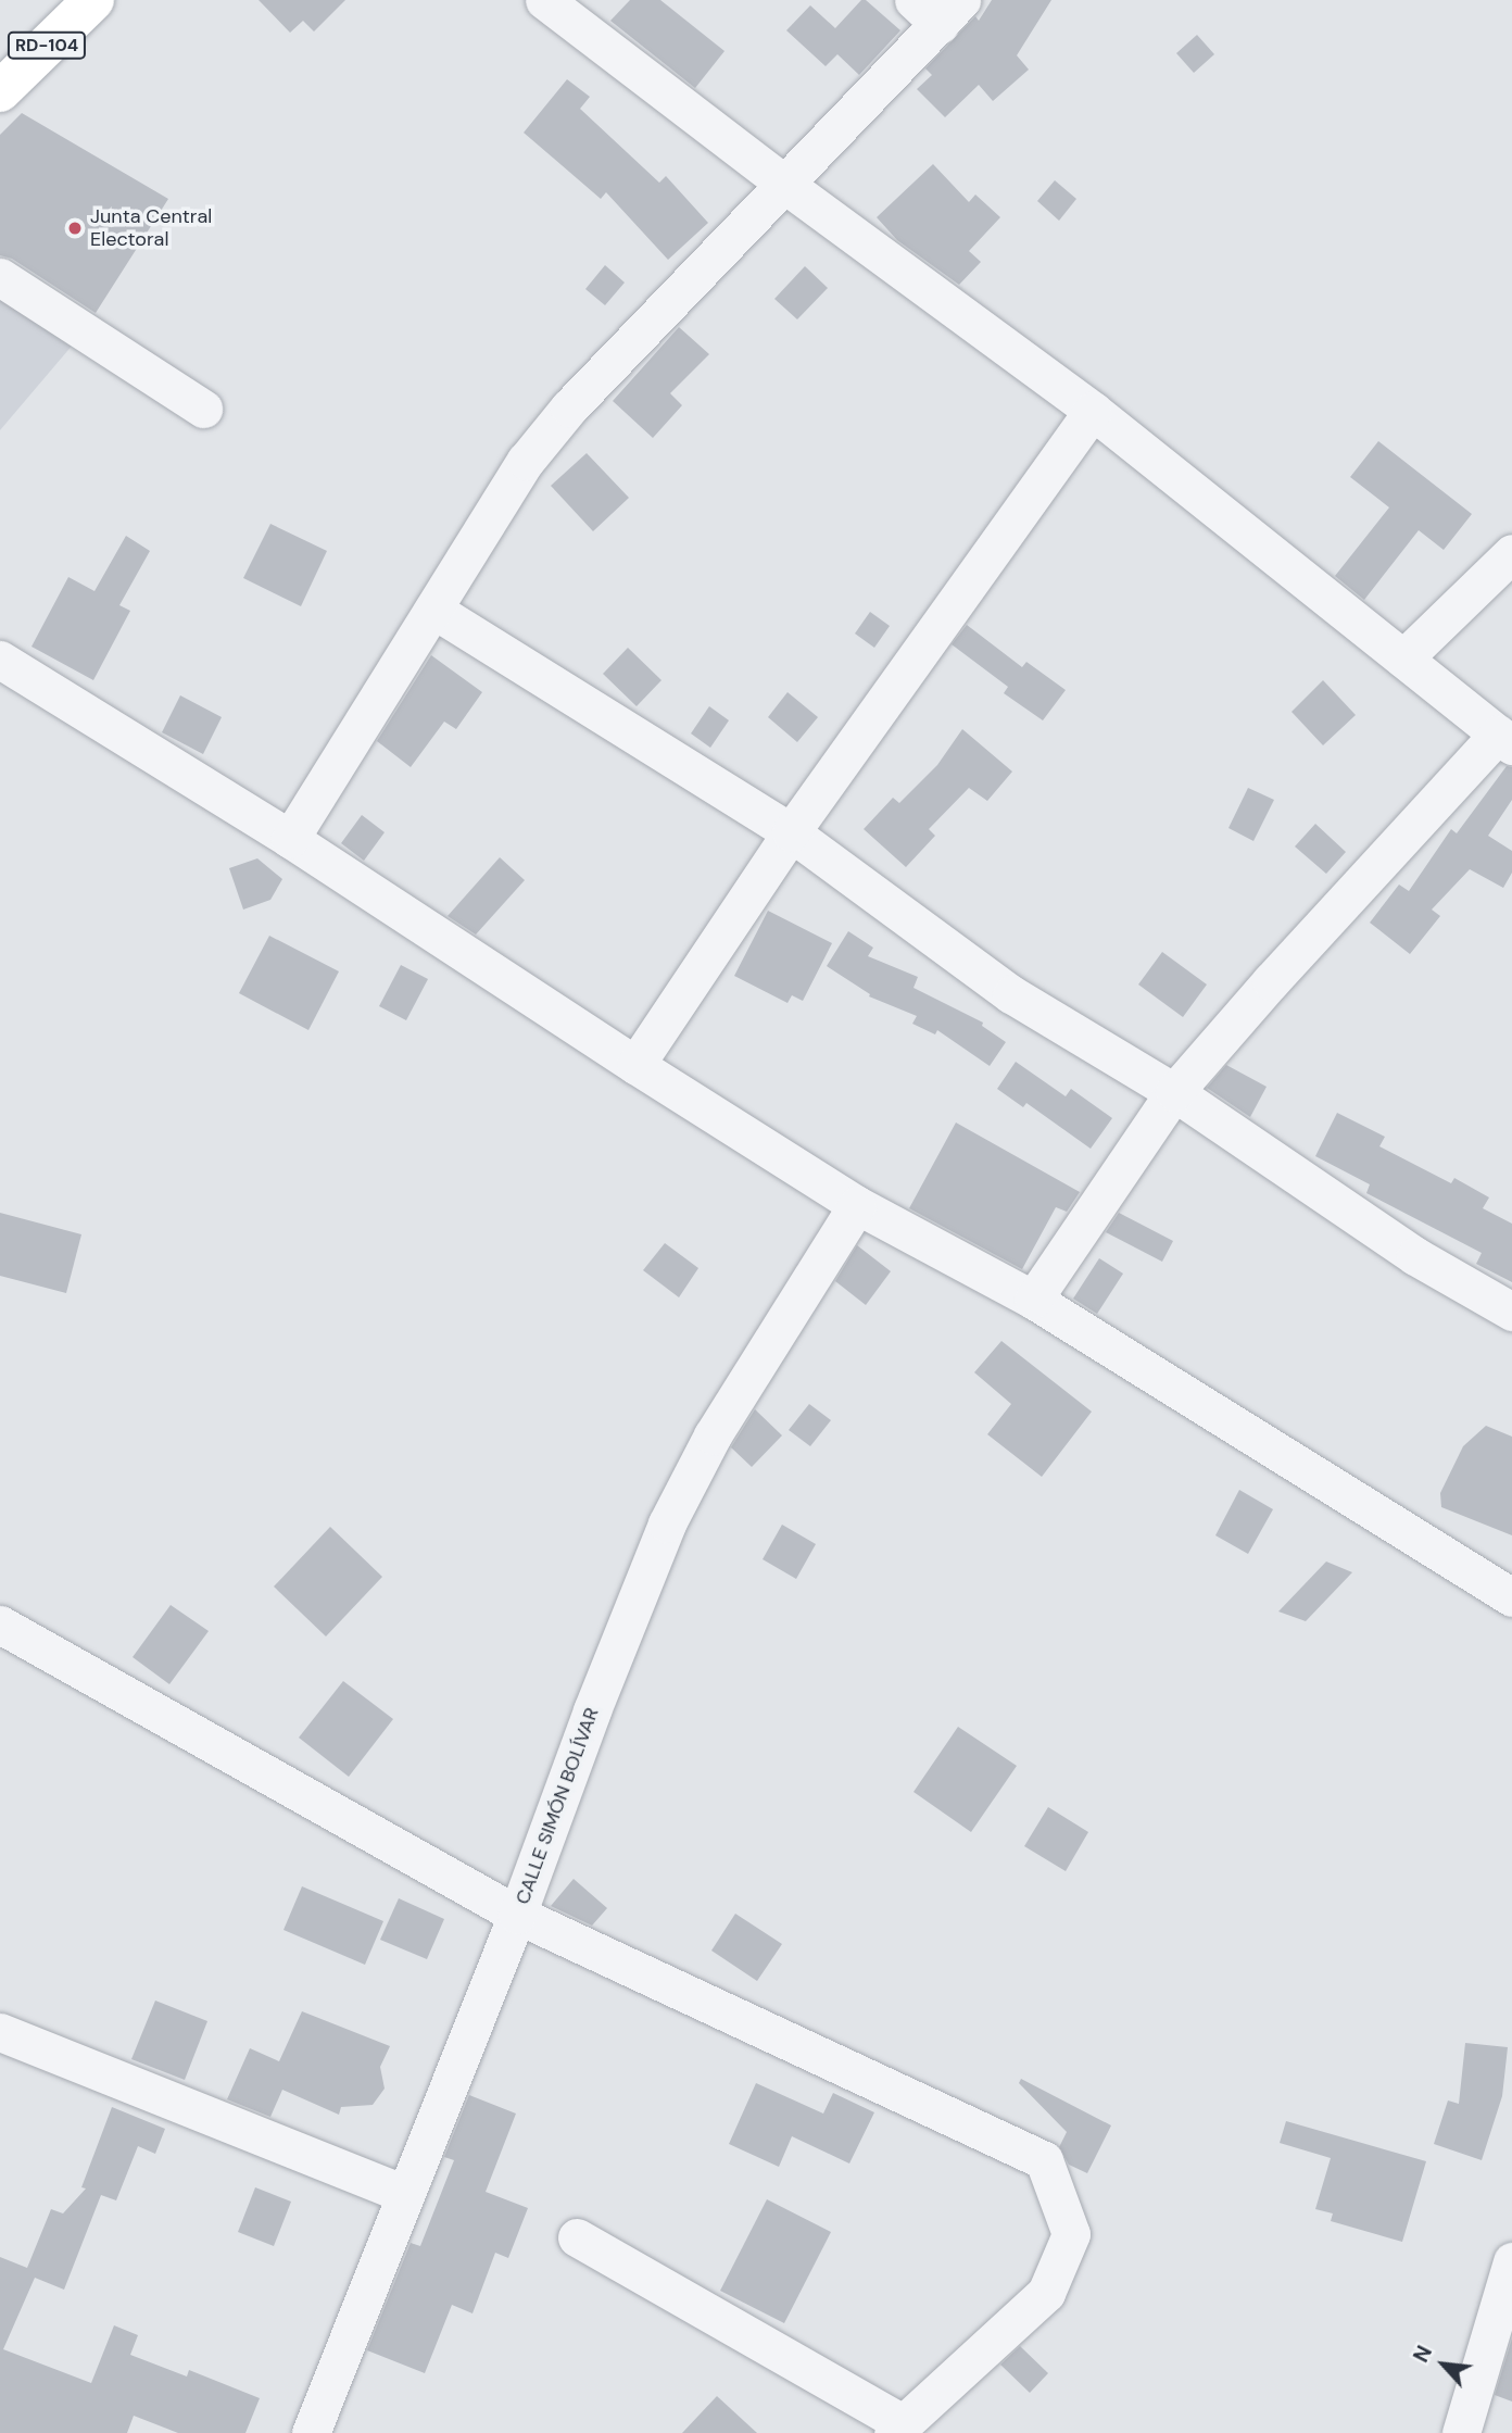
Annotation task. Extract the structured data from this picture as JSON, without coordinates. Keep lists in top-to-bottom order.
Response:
{
  "streets": {
    "main road": ["RD-104"],
    "street": ["CALLE SIMÓN BOLÍVAR"]
  },
  "places": ["Junta Central Electoral"],
  "north": "top left"
}
